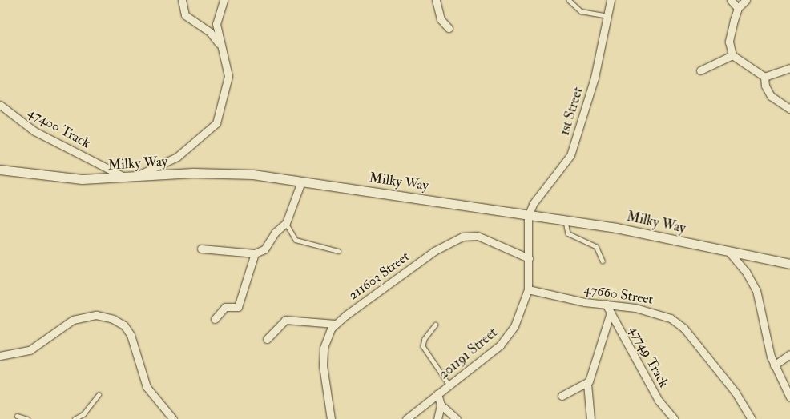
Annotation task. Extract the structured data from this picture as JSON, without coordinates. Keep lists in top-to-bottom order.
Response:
{
  "streets": {
    "street": [
      "1st Street",
      "47400 Track",
      "Milky Way",
      "211603 Street",
      "47660 Street",
      "201191 Street",
      "47749 Track"
    ]
  },
  "crossings": [
    ["1st Street", "Milky Way"],
    ["1st Street", "201191 Street"],
    ["47400 Track", "Milky Way"],
    ["Milky Way", "201191 Street"],
    ["211603 Street", "201191 Street"],
    ["47660 Street", "201191 Street"],
    ["47660 Street", "47749 Track"]
  ]
}
